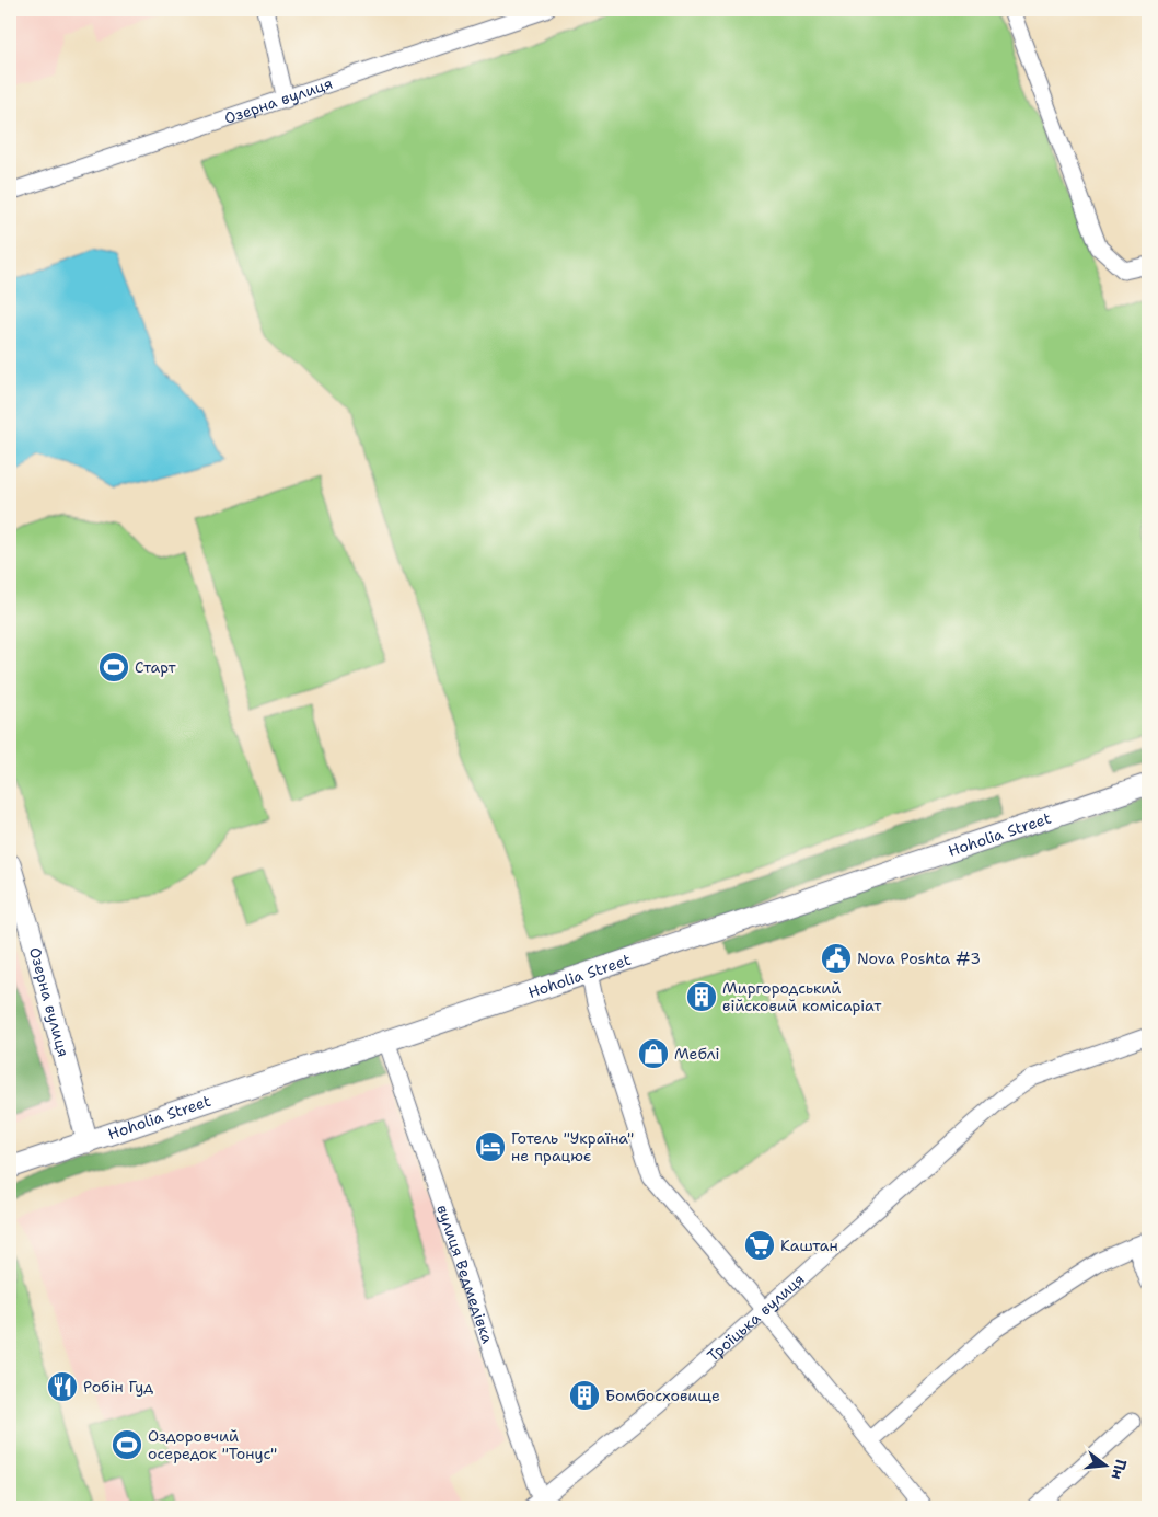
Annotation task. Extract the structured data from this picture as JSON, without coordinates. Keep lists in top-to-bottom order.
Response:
{
  "streets": {
    "street": [
      "Озерна вулиця",
      "Hoholia Street",
      "вулиця Ведмедівка",
      "Троїцька вулиця"
    ]
  },
  "crossings": [
    ["Озерна вулиця", "Hoholia Street"],
    ["Hoholia Street", "вулиця Ведмедівка"],
    ["вулиця Ведмедівка", "Троїцька вулиця"]
  ],
  "places": {
    "sports": ["Старт", "Оздоровчий осередок \"Тонус\""],
    "public building": ["Nova Poshta #3"],
    "building": ["Миргородський війсковий комісаріат", "Бомбосховище"],
    "shop": ["Меблі"],
    "hotel": ["Готель \"Україна\" не працює"],
    "supermarket": ["Каштан"],
    "restaurant": ["Робін Гуд"]
  },
  "north": "right"
}
